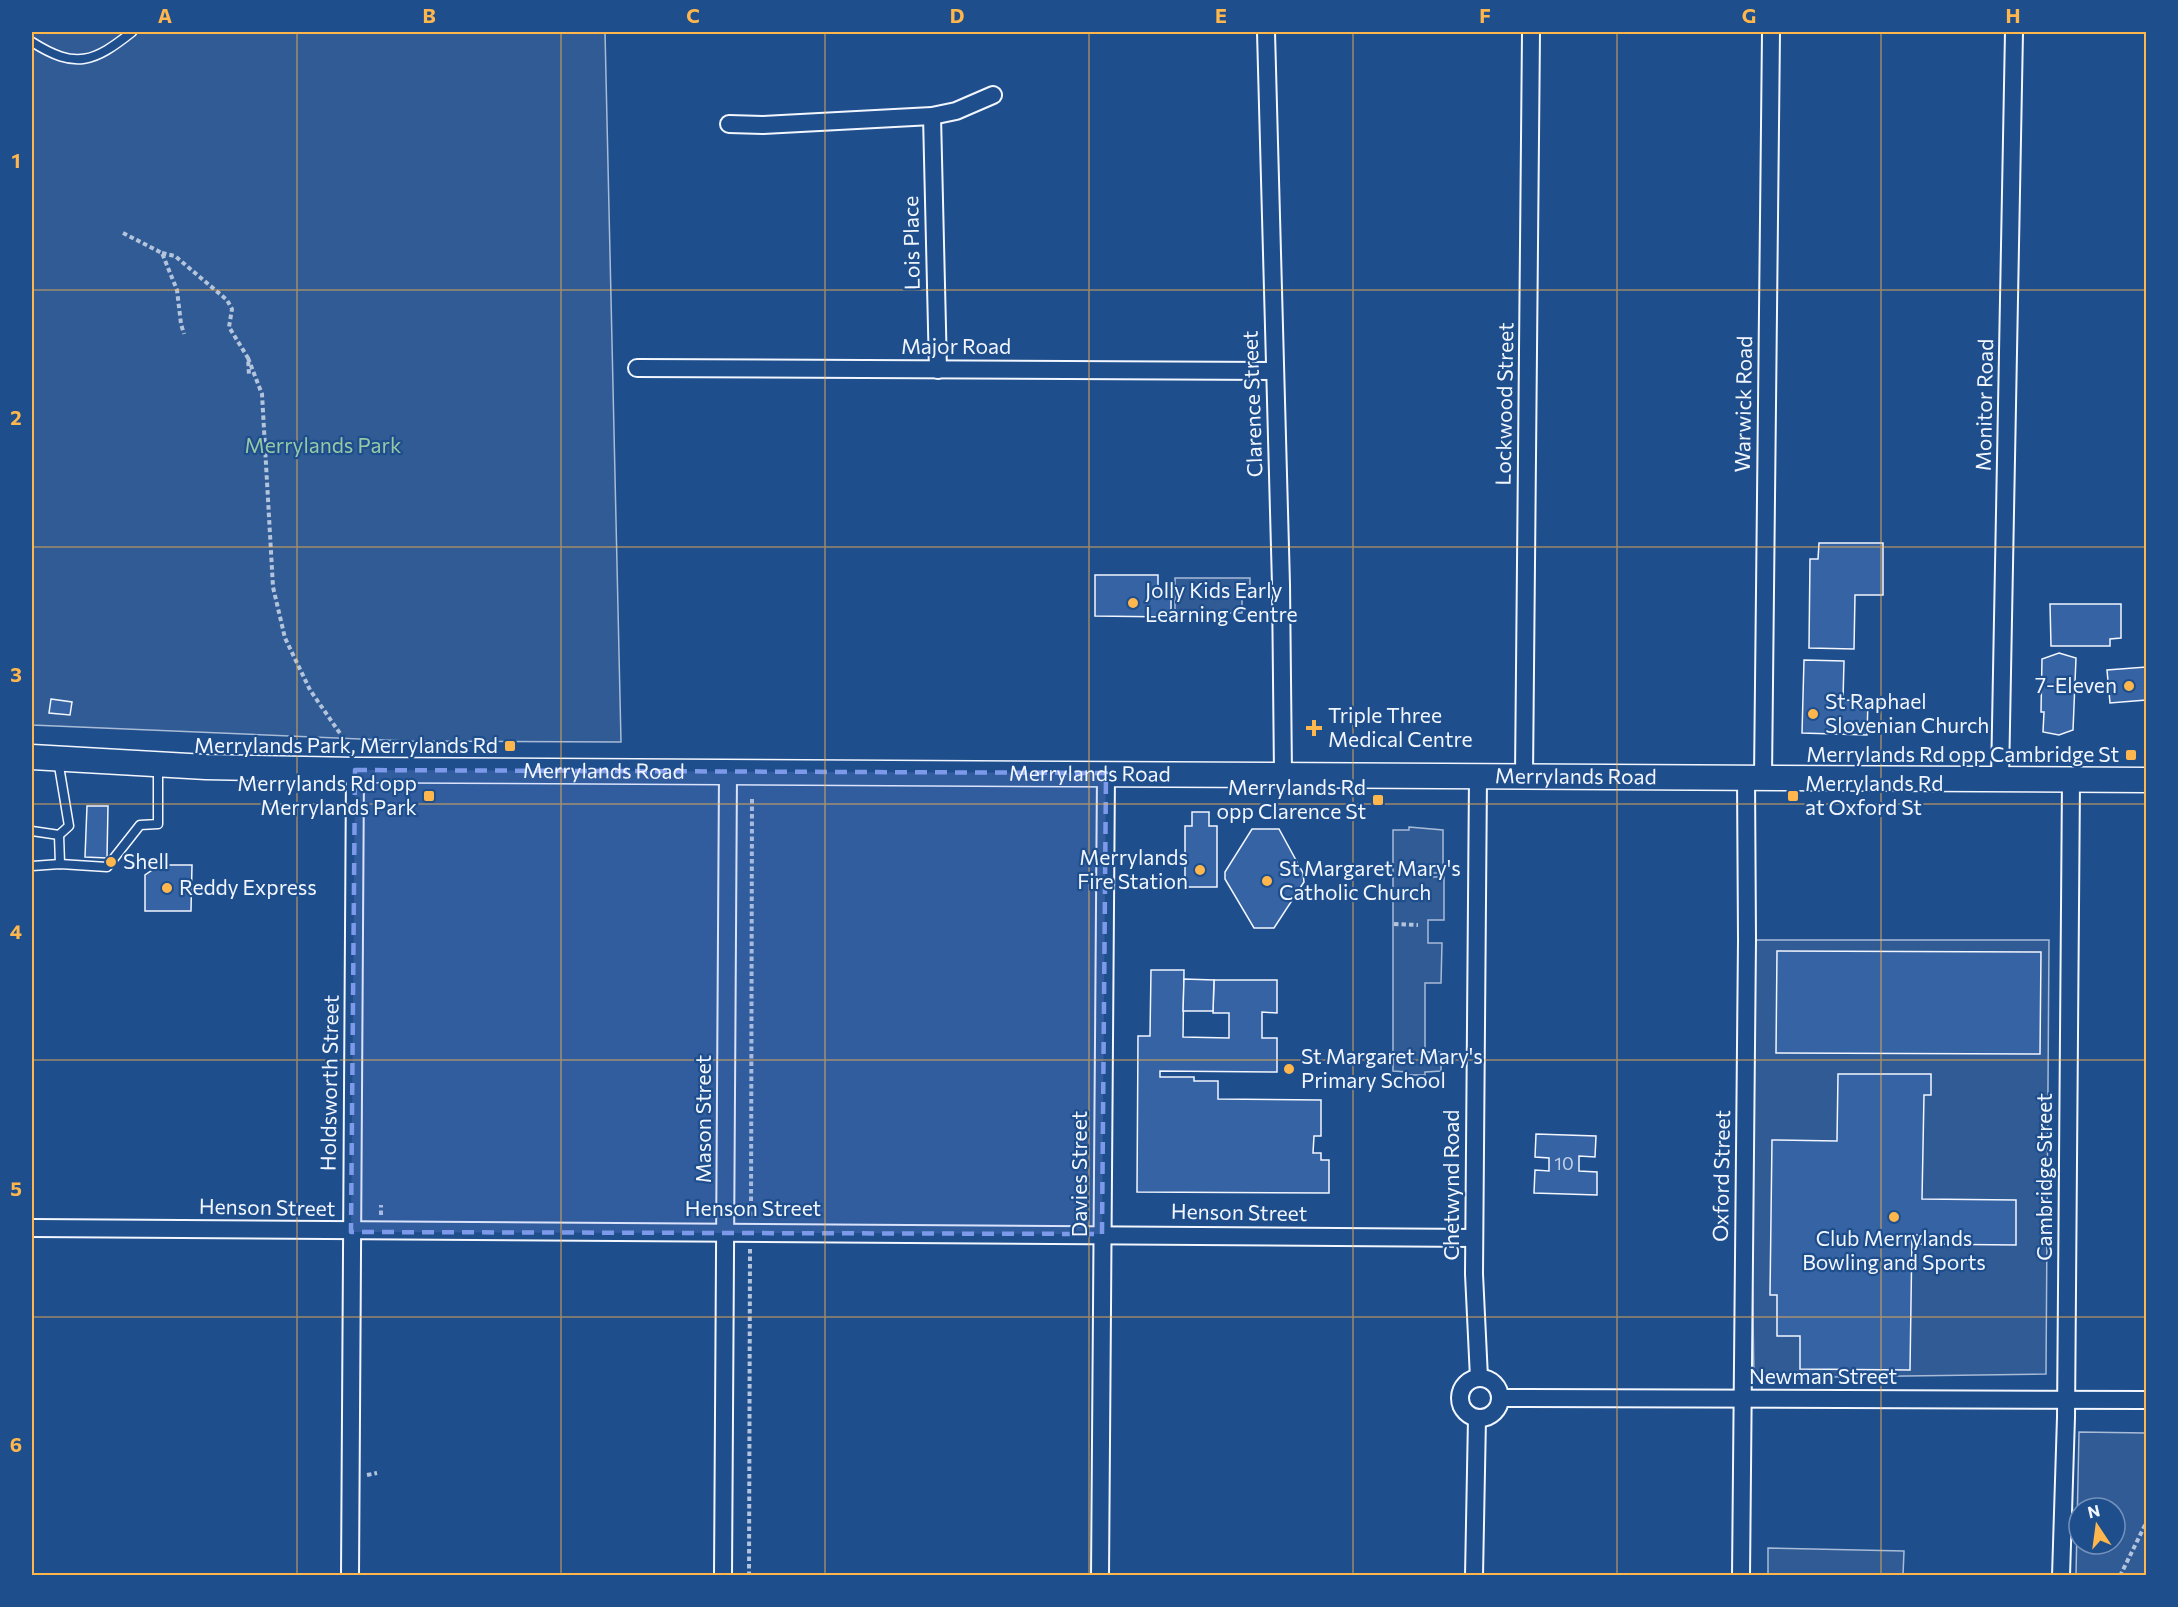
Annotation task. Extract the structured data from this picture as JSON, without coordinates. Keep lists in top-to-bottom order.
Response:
{
  "streets": {
    "main road": ["Merrylands Road"],
    "street": [
      "Lois Place",
      "Major Road",
      "Clarence Street",
      "Lockwood Street",
      "Warwick Road",
      "Monitor Road",
      "Holdsworth Street",
      "Mason Street",
      "Davies Street",
      "Oxford Street",
      "Cambridge Street",
      "Chetwynd Road",
      "Henson Street",
      "Newman Street"
    ]
  },
  "crossings": [
    ["Lois Place", "Major Road"],
    ["Major Road", "Clarence Street"],
    ["Clarence Street", "Merrylands Road"],
    ["Lockwood Street", "Merrylands Road"],
    ["Warwick Road", "Merrylands Road"],
    ["Warwick Road", "Oxford Street"],
    ["Monitor Road", "Merrylands Road"],
    ["Merrylands Road", "Holdsworth Street"],
    ["Merrylands Road", "Mason Street"],
    ["Merrylands Road", "Davies Street"],
    ["Merrylands Road", "Oxford Street"],
    ["Merrylands Road", "Cambridge Street"],
    ["Merrylands Road", "Chetwynd Road"],
    ["Holdsworth Street", "Henson Street"],
    ["Mason Street", "Henson Street"],
    ["Davies Street", "Henson Street"],
    ["Oxford Street", "Newman Street"],
    ["Cambridge Street", "Newman Street"],
    ["Chetwynd Road", "Henson Street"],
    ["Chetwynd Road", "Newman Street"]
  ],
  "parks": ["Merrylands Park"],
  "places": {
    "other": [
      "Jolly Kids Early Learning Centre",
      "7-Eleven",
      "St Raphael Slovenian Church",
      "Shell",
      "Merrylands Fire Station",
      "St Margaret Mary's Catholic Church",
      "Reddy Express",
      "St Margaret Mary's Primary School",
      "Club Merrylands Bowling and Sports"
    ],
    "health": ["Triple Three Medical Centre"],
    "transit": [
      "Merrylands Park, Merrylands Rd",
      "Merrylands Rd opp Cambridge St",
      "Merrylands Rd opp Merrylands Park",
      "Merrylands Rd at Oxford St",
      "Merrylands Rd opp Clarence St"
    ]
  },
  "house_numbers": ["10"],
  "north": "top",
  "grid": {
    "columns": [
      "A",
      "B",
      "C",
      "D",
      "E",
      "F",
      "G",
      "H"
    ],
    "rows": [
      "1",
      "2",
      "3",
      "4",
      "5",
      "6"
    ]
  }
}
